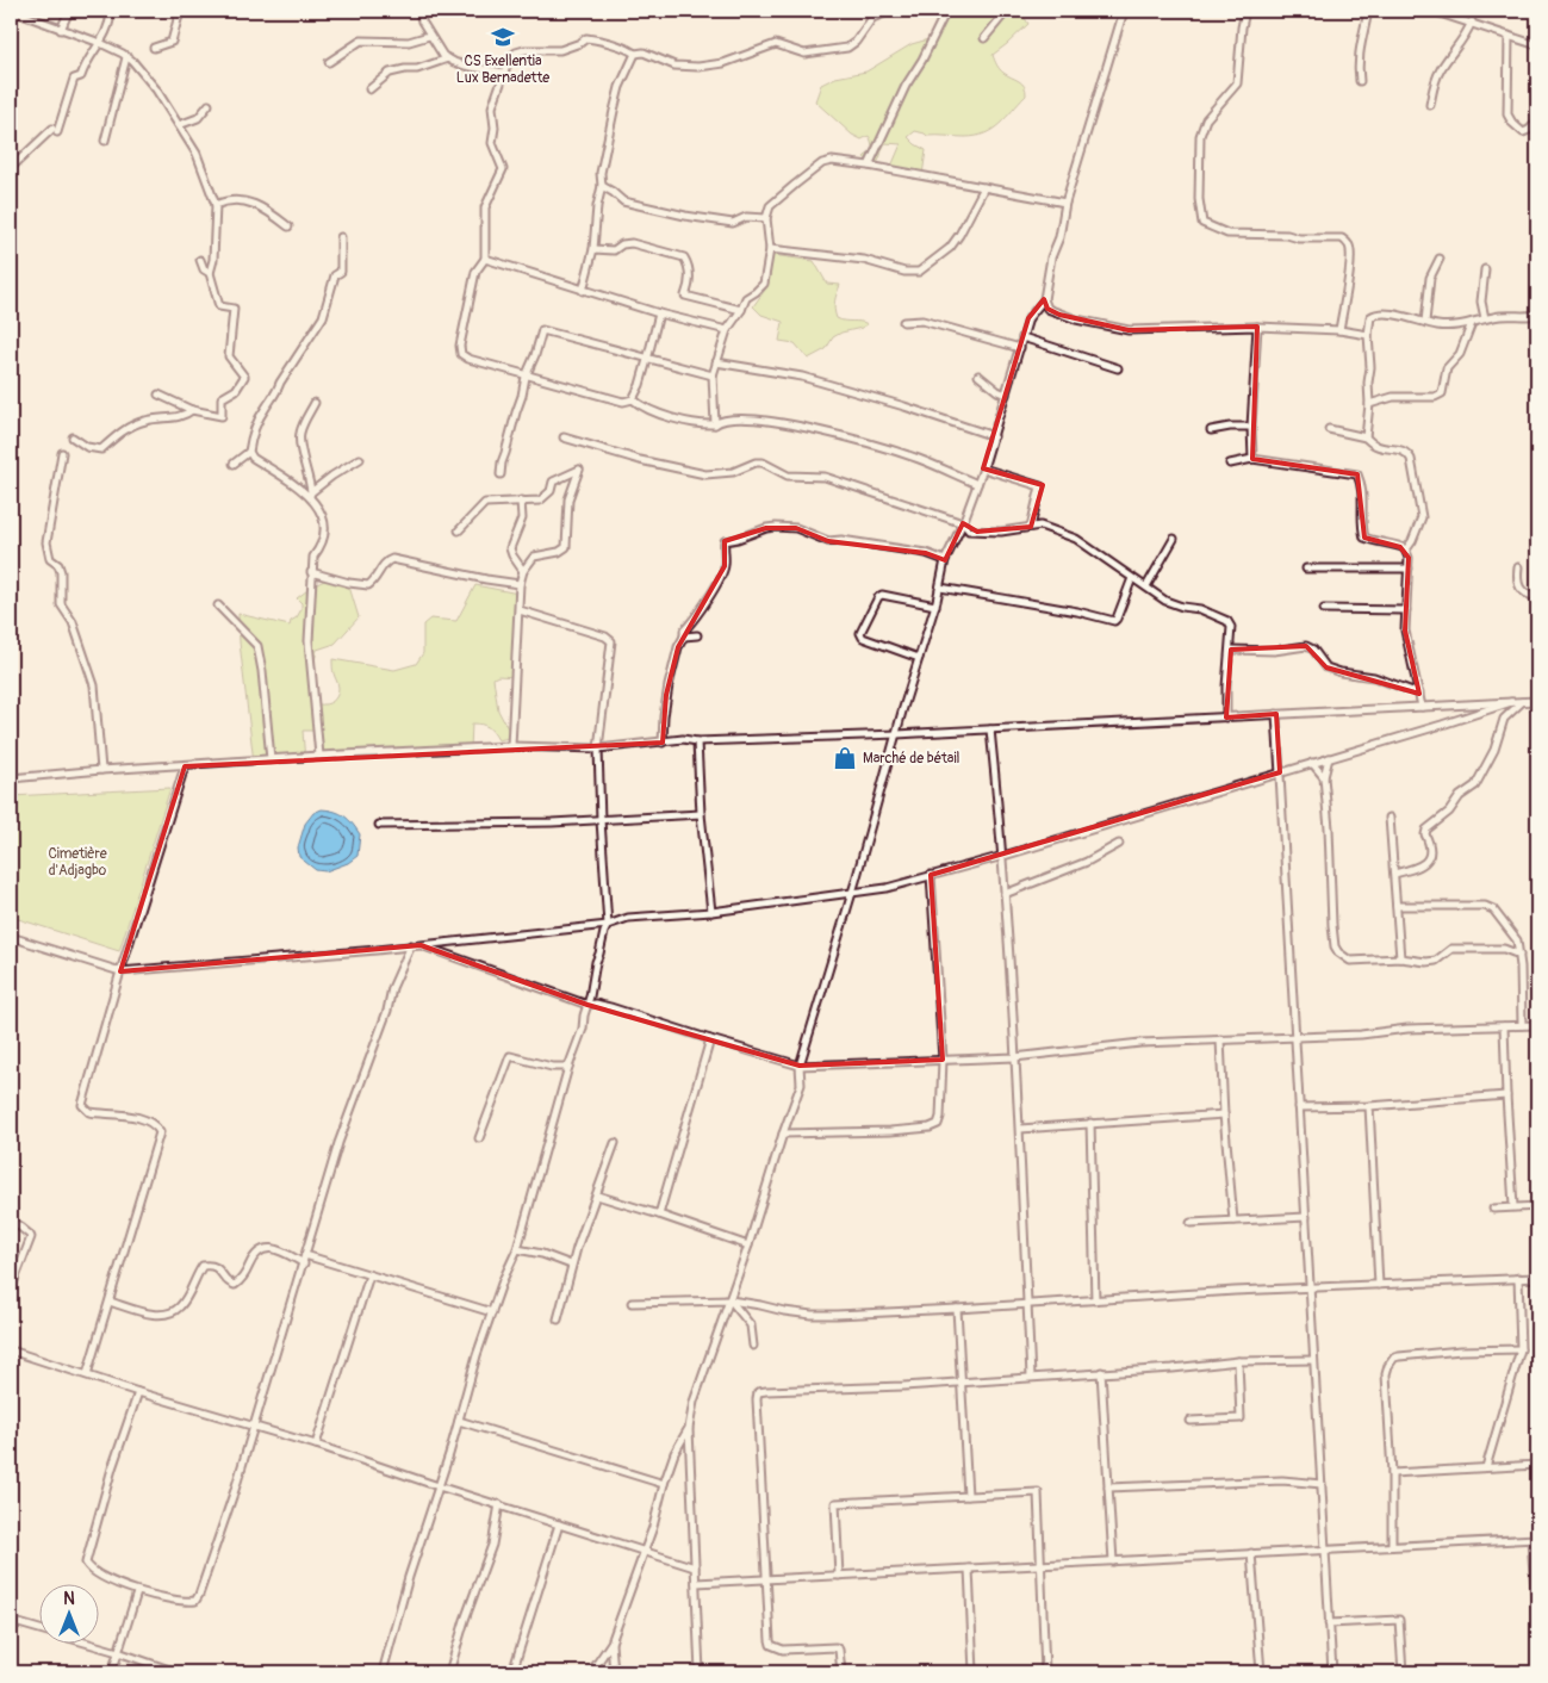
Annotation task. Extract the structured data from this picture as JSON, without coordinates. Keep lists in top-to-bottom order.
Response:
{
  "parks": ["Cimetière d'Adjagbo"],
  "places": {
    "school or university": ["CS Exellentia Lux Bernadette"],
    "shop": ["Marché de bétail"]
  },
  "north": "top"
}
